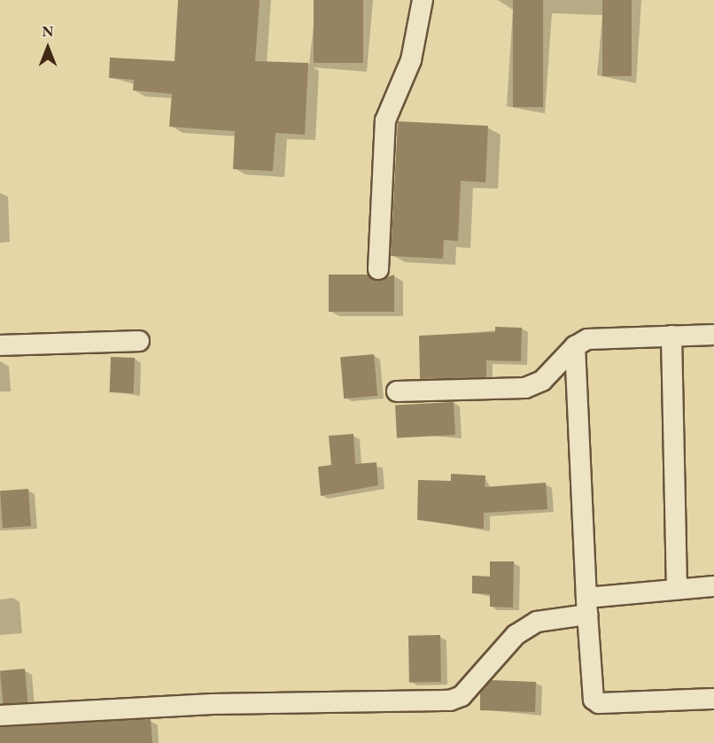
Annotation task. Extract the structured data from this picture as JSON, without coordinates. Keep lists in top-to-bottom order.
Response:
{
  "north": "top"
}
